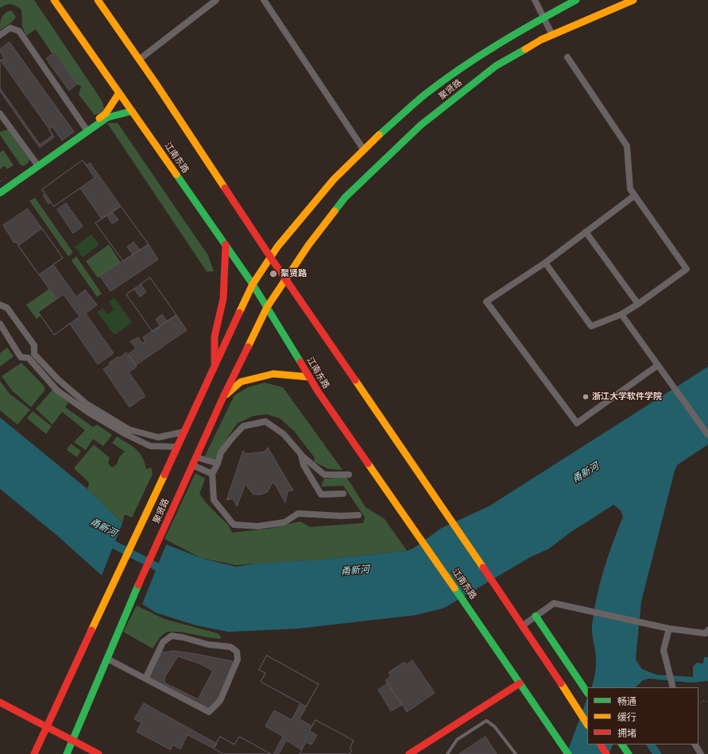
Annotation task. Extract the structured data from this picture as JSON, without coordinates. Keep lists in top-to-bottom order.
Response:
{
  "streets": {
    "main road": ["聚贤路", "江南东路"]
  },
  "crossings": [
    ["聚贤路", "江南东路"]
  ],
  "water": ["甬新河"],
  "places": ["聚贤路", "浙江大学软件学院"],
  "legend": ["畅通", "缓行", "拥堵"]
}
